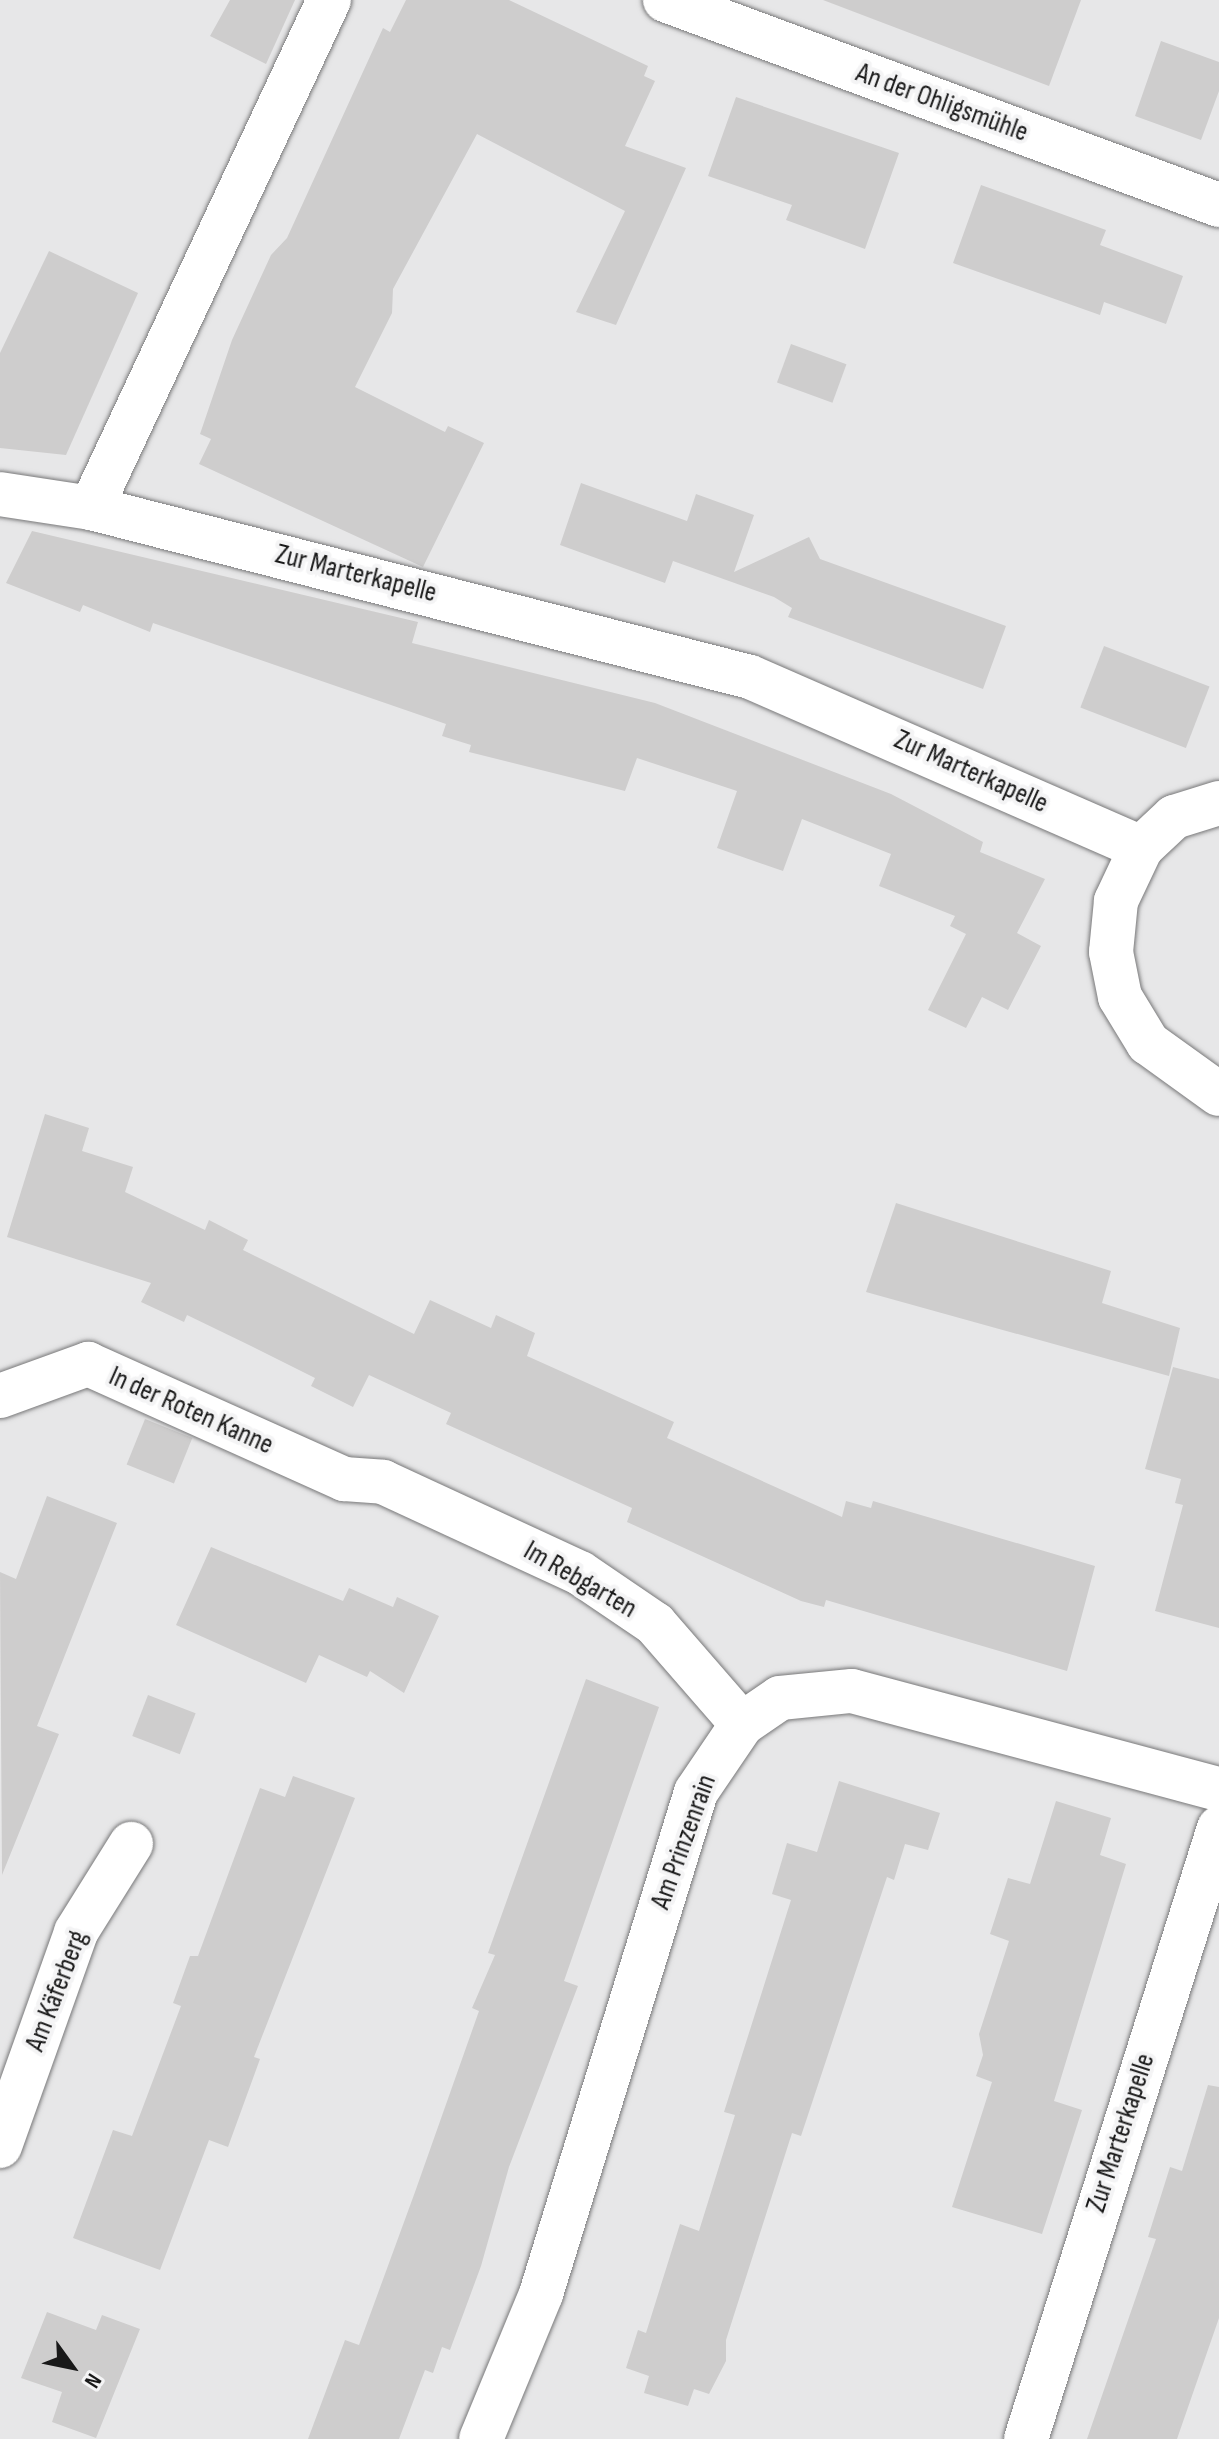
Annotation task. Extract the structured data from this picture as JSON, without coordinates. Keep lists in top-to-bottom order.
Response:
{
  "streets": {
    "street": [
      "An der Ohligsmühle",
      "Zur Marterkapelle",
      "In der Roten Kanne",
      "Im Rebgarten",
      "Am Prinzenrain",
      "Am Käferberg"
    ]
  },
  "crossings": [
    ["In der Roten Kanne", "Im Rebgarten"],
    ["Im Rebgarten", "Am Prinzenrain"]
  ],
  "north": "bottom right"
}
